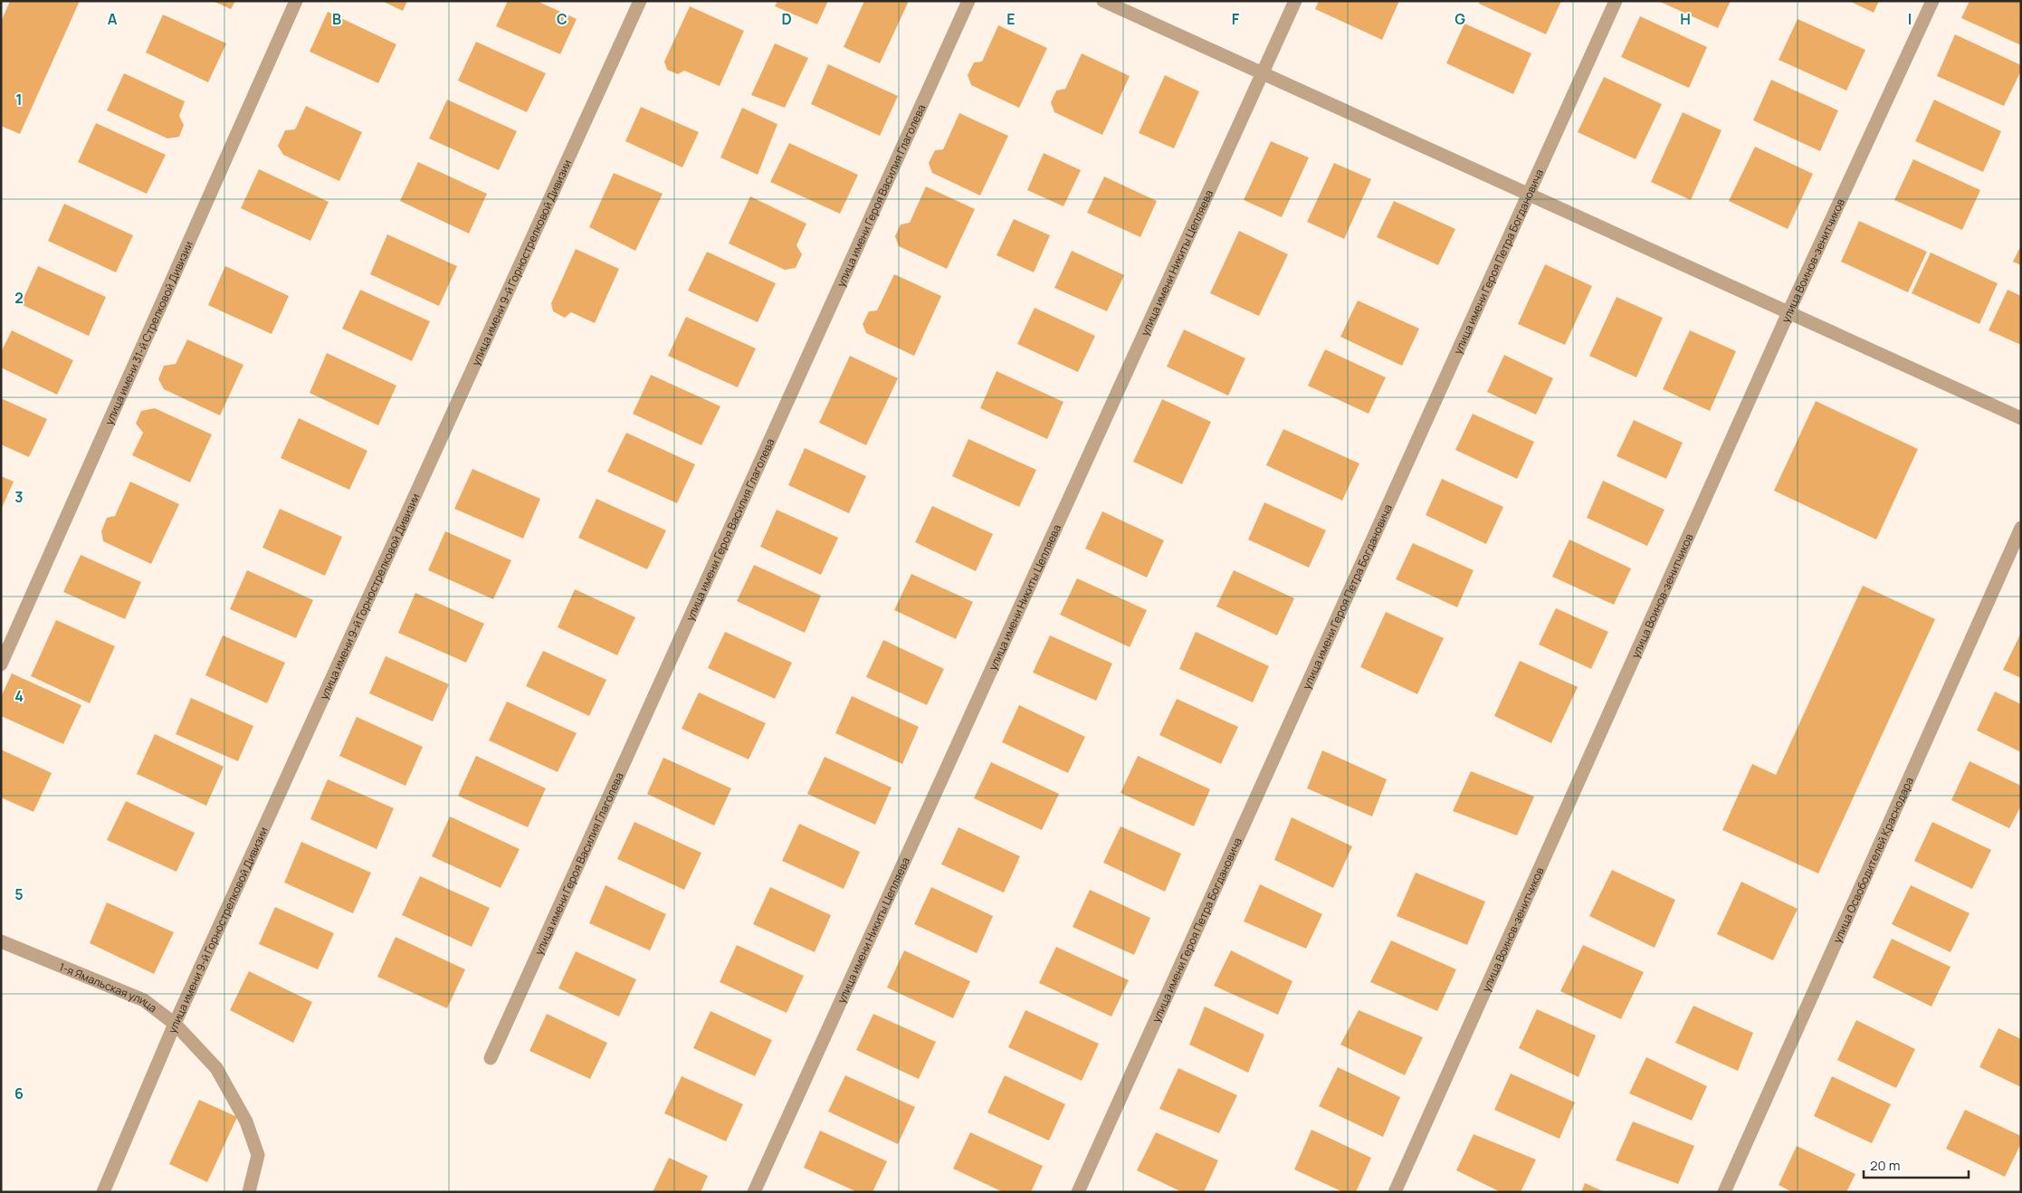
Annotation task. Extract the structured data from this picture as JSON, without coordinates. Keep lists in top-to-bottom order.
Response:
{
  "streets": {
    "street": [
      "улица имени Героя Василия Глаголева",
      "улица имени 9-й Горнострелковой Дивизии",
      "улица имени Героя Петра Богдановича",
      "улица Воинов-зенитчиков",
      "улица имени Никиты Цепляева",
      "улица имени 31-й Стрелковой Дивизии",
      "улица Освободителей Краснодара",
      "1-я Ямальская улица"
    ]
  },
  "crossings": [
    ["улица имени 9-й Горнострелковой Дивизии", "1-я Ямальская улица"]
  ],
  "scale_bar": "20 m",
  "grid": {
    "columns": [
      "A",
      "B",
      "C",
      "D",
      "E",
      "F",
      "G",
      "H",
      "I"
    ],
    "rows": [
      "1",
      "2",
      "3",
      "4",
      "5",
      "6"
    ]
  }
}
